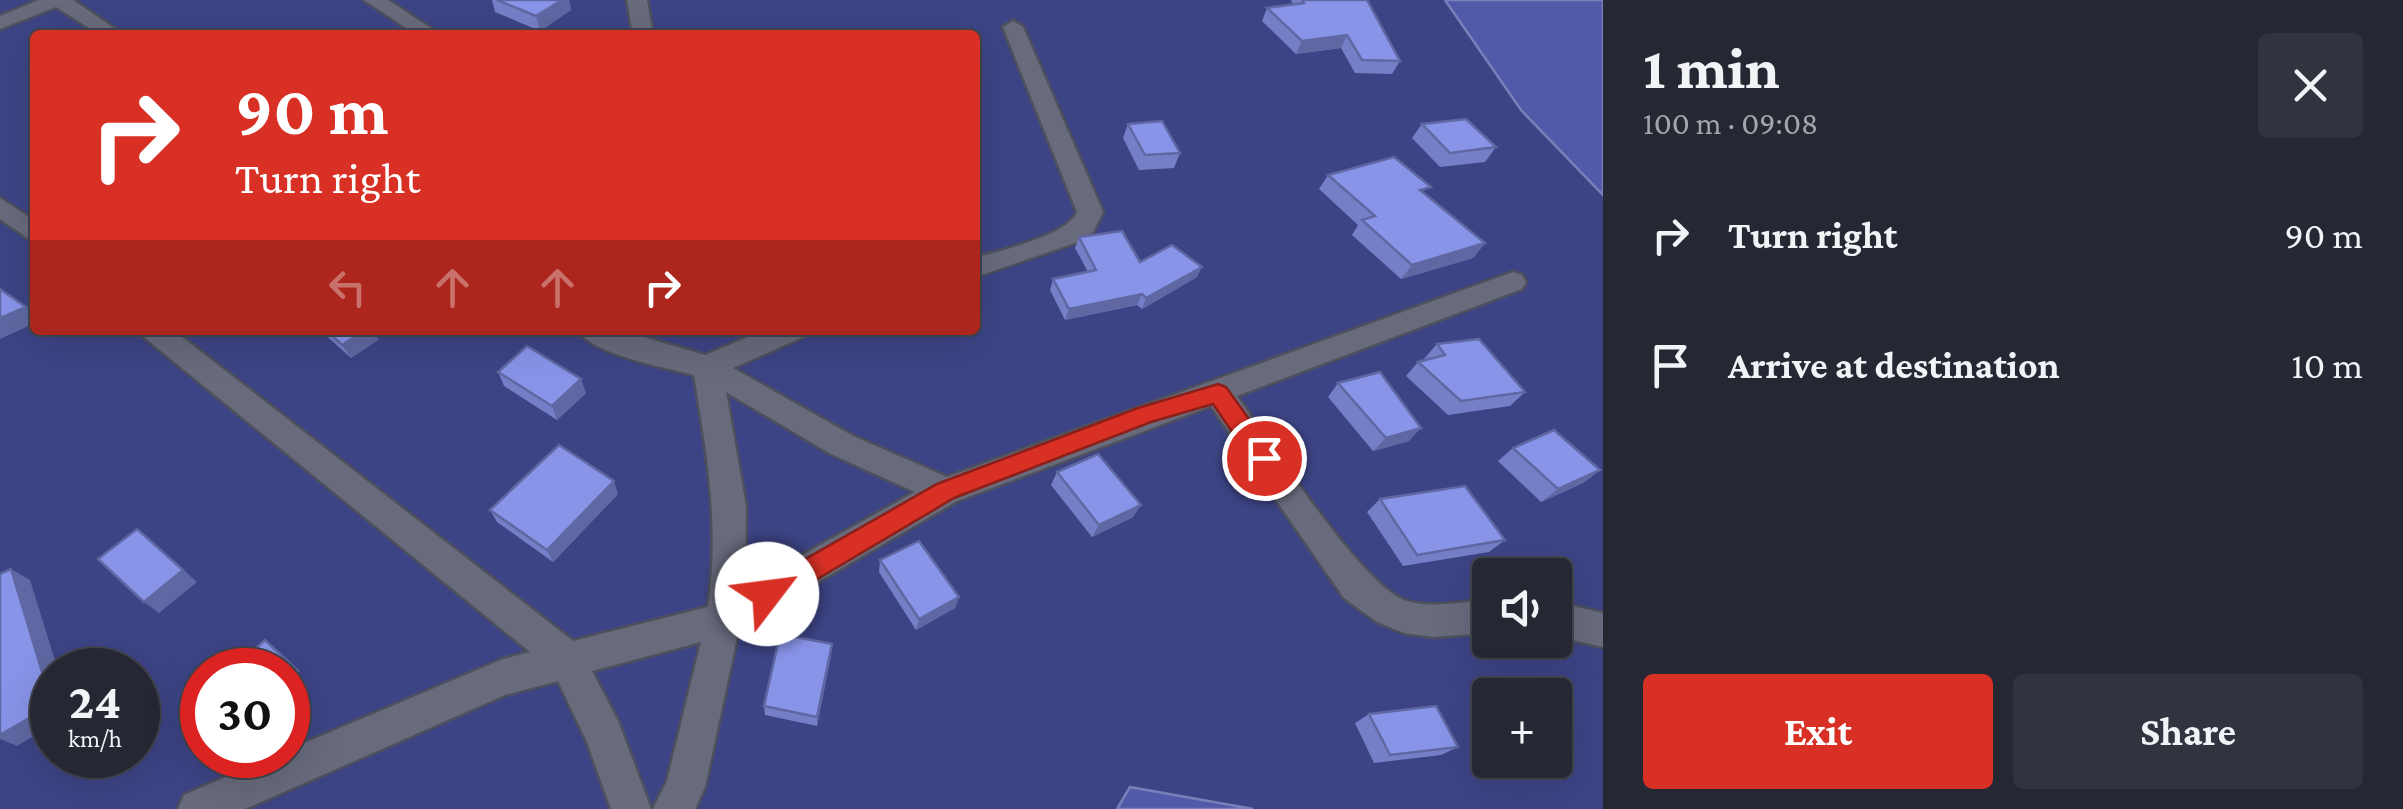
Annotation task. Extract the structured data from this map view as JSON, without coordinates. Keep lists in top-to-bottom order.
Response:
{
  "page": {
    "heading": ["1 min", "100 m · 09:08"],
    "turn": ["90 m", "Turn right"],
    "list": [
      {
        "name": "Turn right",
        "value": "90 m"
      },
      {
        "name": "Arrive at destination",
        "value": "10 m"
      }
    ],
    "map_buttons": "+",
    "speed": "24 km/h",
    "limit": "30",
    "buttons": ["Exit", "Share"]
  }
}
